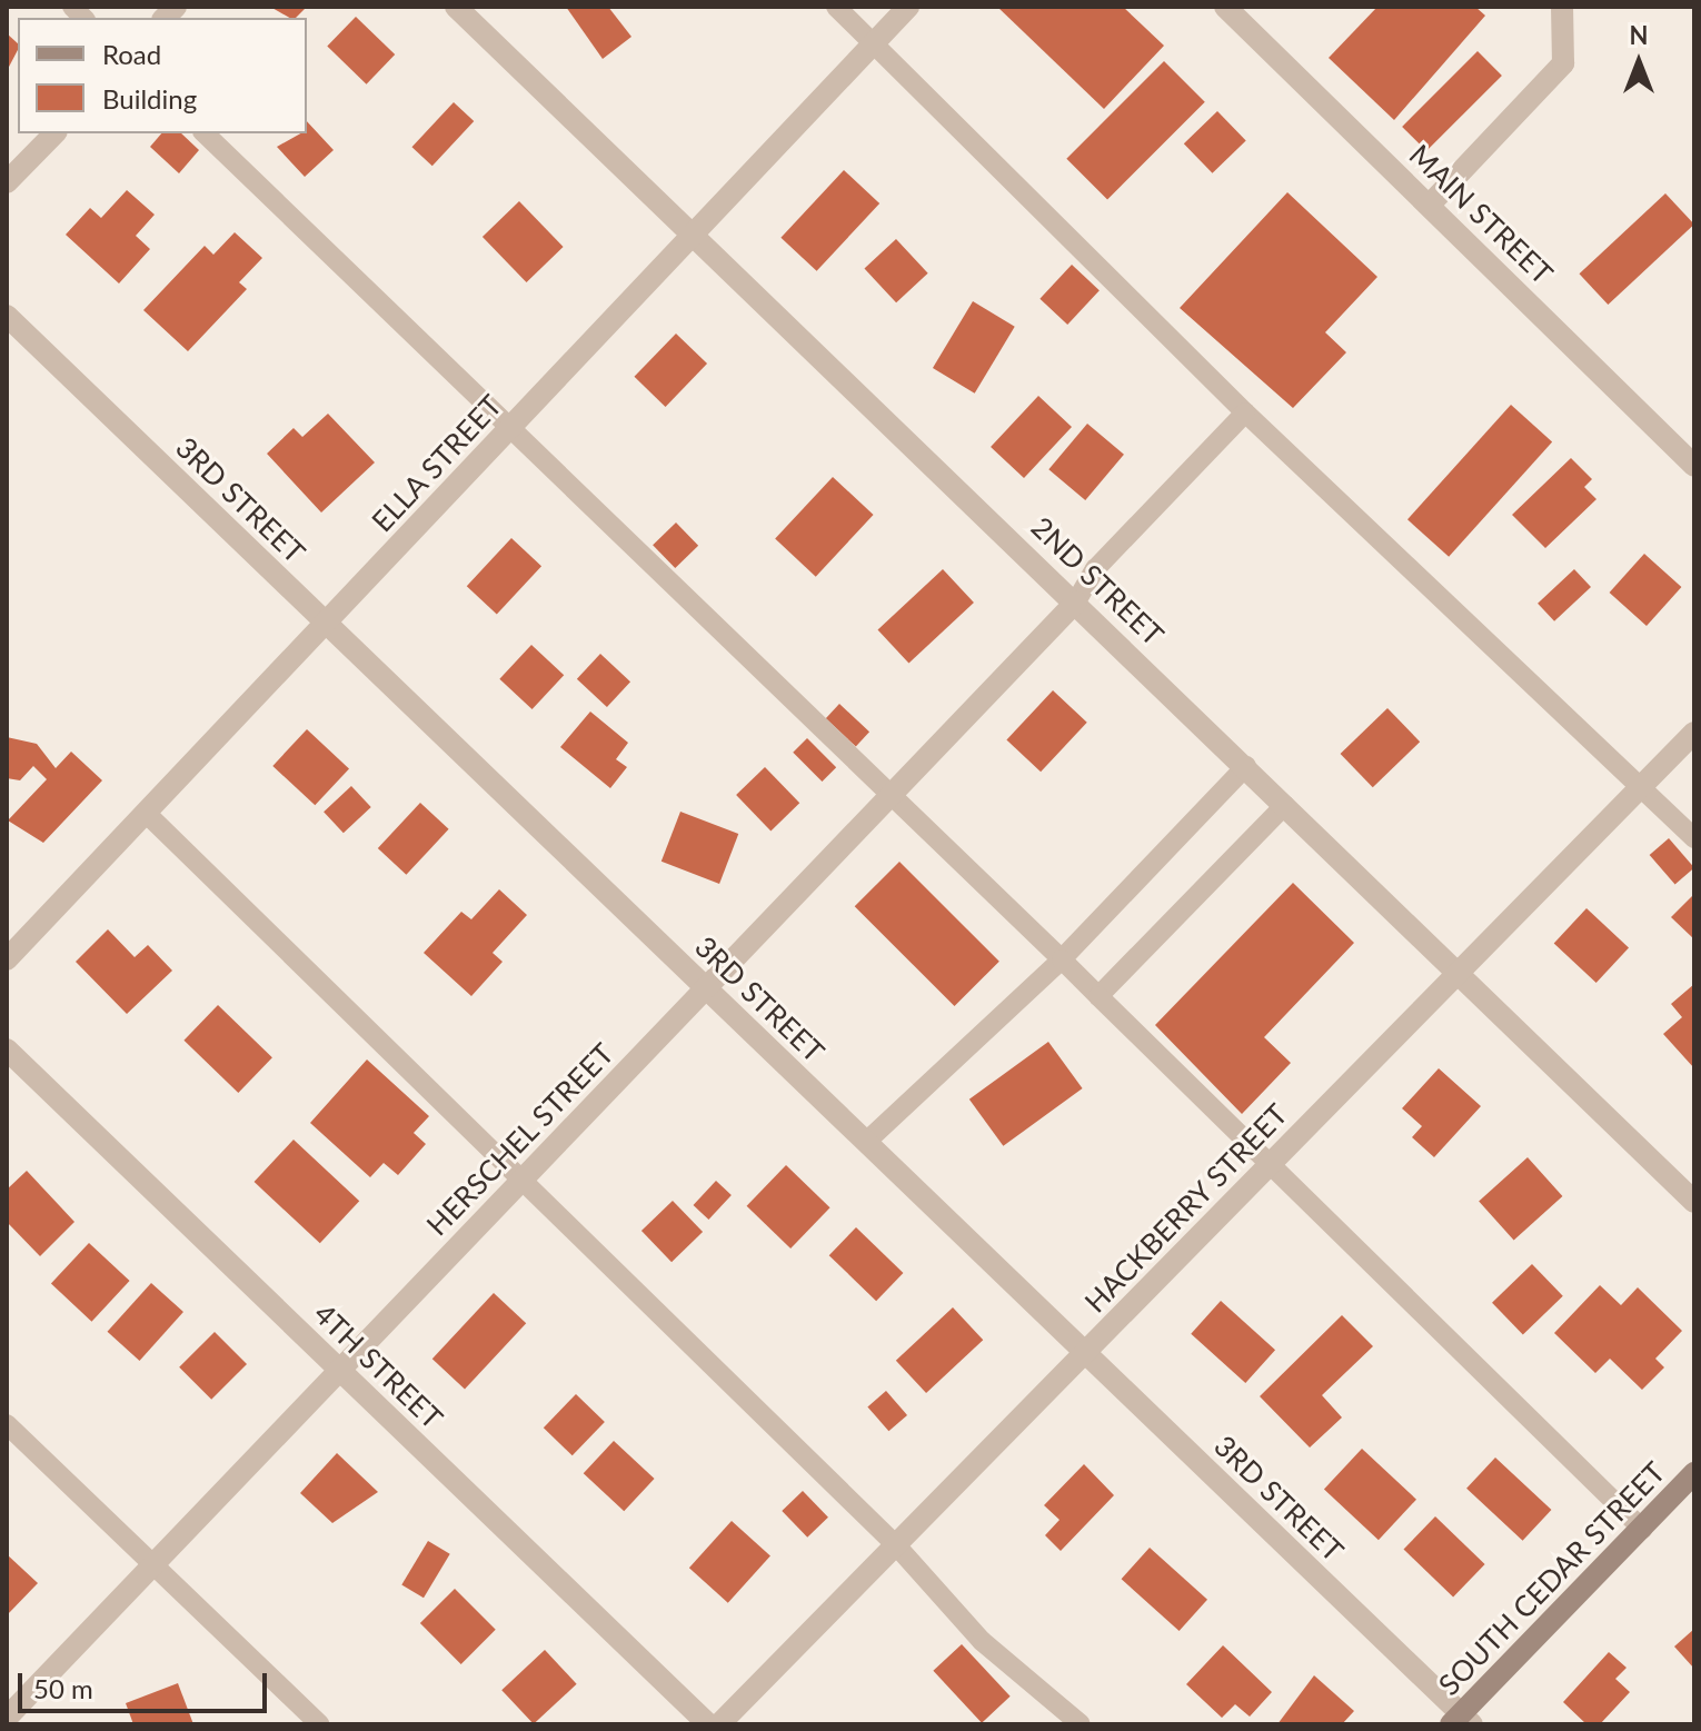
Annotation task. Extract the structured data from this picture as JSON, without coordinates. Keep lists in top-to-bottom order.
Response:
{
  "streets": {
    "main road": ["SOUTH CEDAR STREET"],
    "street": [
      "MAIN STREET",
      "ELLA STREET",
      "3RD STREET",
      "2ND STREET",
      "HERSCHEL STREET",
      "HACKBERRY STREET",
      "4TH STREET"
    ]
  },
  "crossings": [
    ["ELLA STREET", "3RD STREET"],
    ["ELLA STREET", "2ND STREET"],
    ["3RD STREET", "HERSCHEL STREET"],
    ["3RD STREET", "HACKBERRY STREET"],
    ["3RD STREET", "SOUTH CEDAR STREET"],
    ["2ND STREET", "HERSCHEL STREET"],
    ["2ND STREET", "HACKBERRY STREET"],
    ["HERSCHEL STREET", "4TH STREET"]
  ],
  "legend": ["Road", "Building"],
  "scale_bar": "50 m",
  "north": "top"
}
